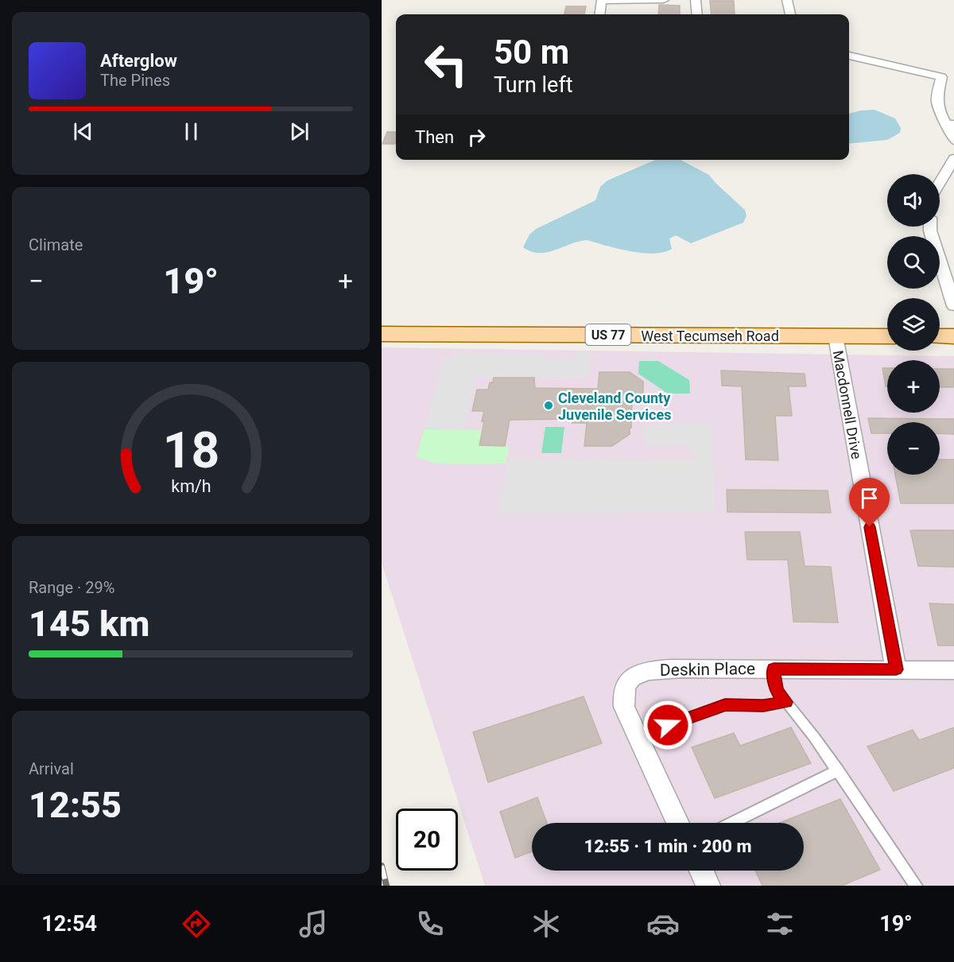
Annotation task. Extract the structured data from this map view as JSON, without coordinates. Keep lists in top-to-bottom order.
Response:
{
  "streets": {
    "main road": ["US 77", "West Tecumseh Road"],
    "street": ["Macdonnell Drive", "Deskin Place"]
  },
  "crossings": [
    ["West Tecumseh Road", "Macdonnell Drive"],
    ["Macdonnell Drive", "Deskin Place"]
  ],
  "places": ["Cleveland County Juvenile Services"],
  "page": {
    "turn": ["50 m", "Turn left"],
    "song": ["Afterglow", "The Pines"],
    "then": "Then",
    "map_buttons": ["+", "−"],
    "tile": [
      "Climate",
      ["Range · 29%", "145 km"],
      ["Arrival", "12:55"]
    ],
    "heat": ["−", "19°", "+"],
    "limit": "20",
    "trip": "12:55 · 1 min · 200 m",
    "tabs": ["12:54", "19°"],
    "gauge": ["18", "km/h"]
  }
}
